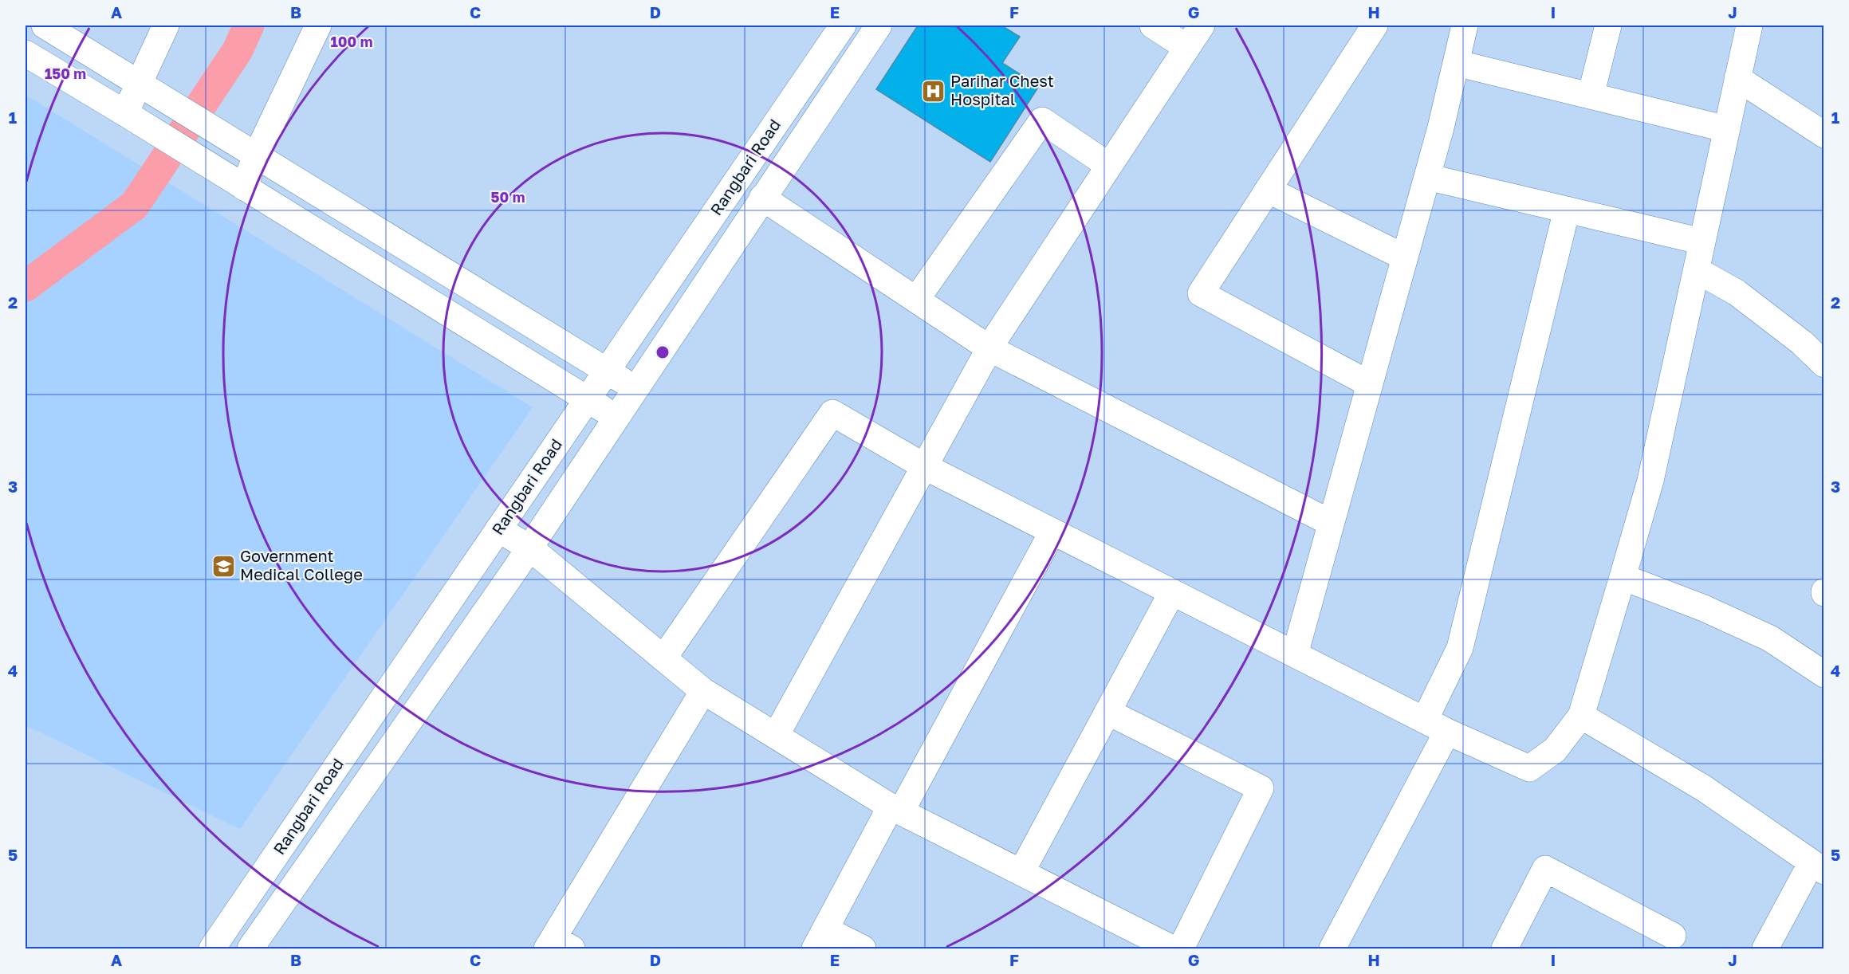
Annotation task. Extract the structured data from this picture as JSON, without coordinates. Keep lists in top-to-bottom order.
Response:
{
  "streets": {
    "street": ["Rangbari Road"]
  },
  "places": {
    "hospital": ["Parihar Chest Hospital"],
    "school or university": ["Government Medical College"]
  },
  "grid": {
    "columns": [
      "A",
      "B",
      "C",
      "D",
      "E",
      "F",
      "G",
      "H",
      "I",
      "J"
    ],
    "rows": [
      "1",
      "2",
      "3",
      "4",
      "5"
    ]
  },
  "rings": ["100 m", "150 m", "50 m"]
}
